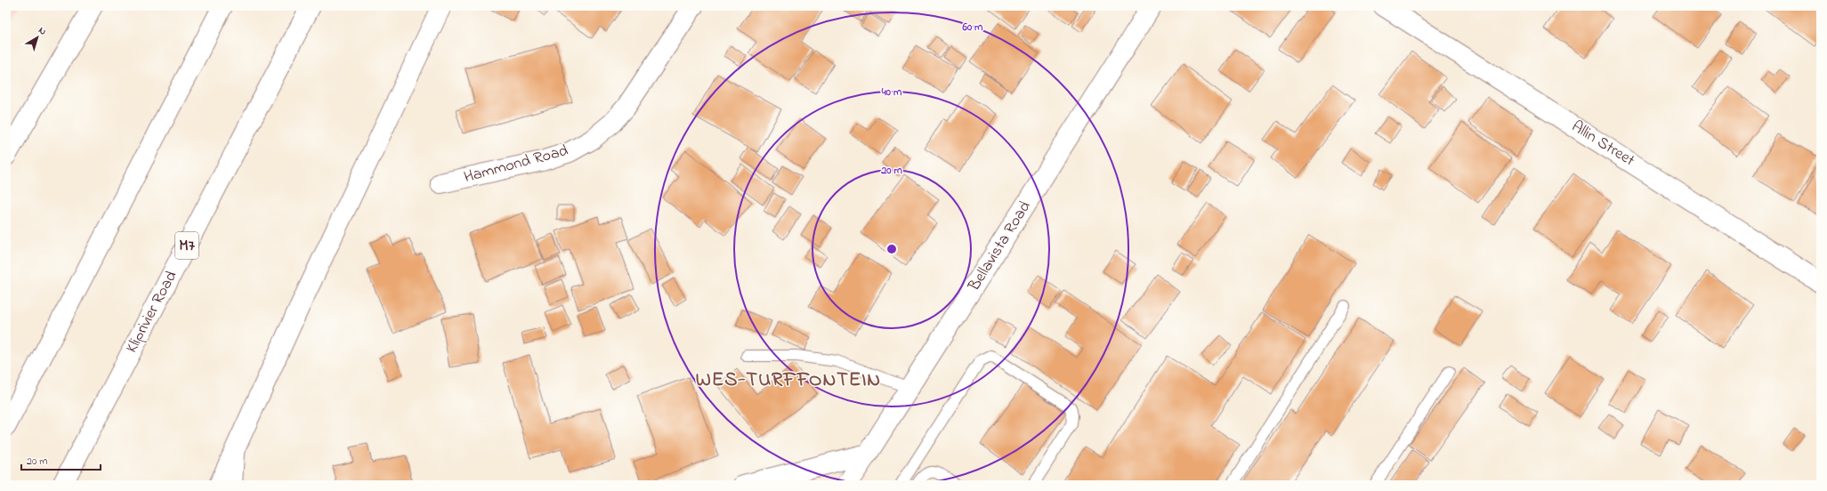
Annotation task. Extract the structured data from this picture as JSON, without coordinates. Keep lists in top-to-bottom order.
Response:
{
  "streets": {
    "main road": [
      "Allin Street",
      "Hammond Road",
      "M7",
      "Bellavista Road",
      "Kliprivier Road"
    ]
  },
  "districts": ["WES-TURFFONTEIN"],
  "scale_bar": "20 m",
  "north": "top right",
  "rings": ["60 m", "40 m", "20 m"]
}
